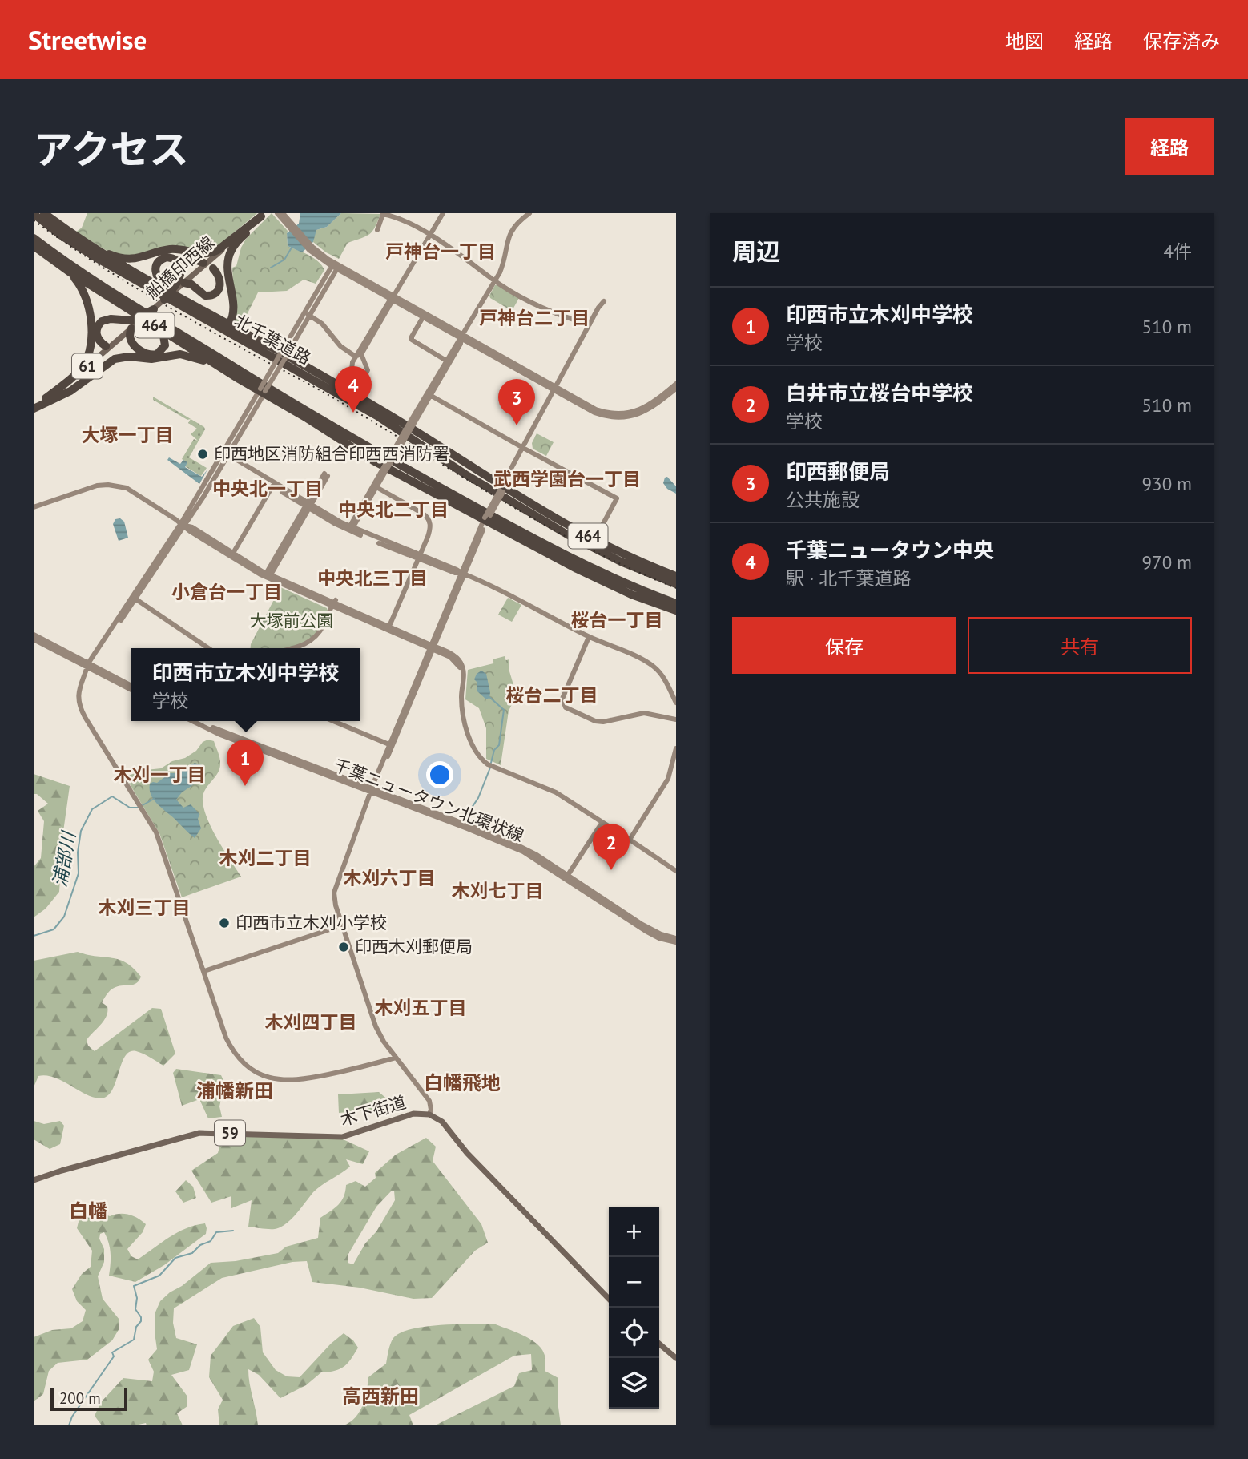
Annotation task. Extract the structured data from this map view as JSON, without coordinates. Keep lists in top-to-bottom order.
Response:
{
  "streets": {
    "highway": ["464", "北千葉道路"],
    "main road": [
      "船橋印西線",
      "61",
      "木下街道",
      "59"
    ],
    "street": ["千葉ニュータウン北環状線"]
  },
  "districts": [
    "戸神台一丁目",
    "戸神台二丁目",
    "大塚一丁目",
    "武西学園台一丁目",
    "中央北一丁目",
    "中央北二丁目",
    "中央北三丁目",
    "小倉台一丁目",
    "桜台一丁目",
    "桜台二丁目",
    "木刈一丁目",
    "木刈二丁目",
    "木刈六丁目",
    "木刈七丁目",
    "木刈三丁目",
    "木刈五丁目",
    "木刈四丁目",
    "白幡飛地",
    "浦幡新田",
    "白幡",
    "高西新田"
  ],
  "water": ["浦部川"],
  "parks": ["大塚前公園"],
  "places": ["印西地区消防組合印西西消防署", "印西市立木刈小学校", "印西木刈郵便局"],
  "scale_bar": "200 m",
  "page": {
    "header": "Streetwise",
    "nav": ["地図", "経路", "保存済み"],
    "title": "アクセス",
    "buttons": [
      "経路",
      ["保存", "共有"]
    ],
    "heading": ["周辺", "4件"],
    "list": [
      {
        "mark": "1",
        "name": "印西市立木刈中学校",
        "note": "学校",
        "value": "510 m"
      },
      {
        "mark": "2",
        "name": "白井市立桜台中学校",
        "note": "学校",
        "value": "510 m"
      },
      {
        "mark": "3",
        "name": "印西郵便局",
        "note": "公共施設",
        "value": "930 m"
      },
      {
        "mark": "4",
        "name": "千葉ニュータウン中央",
        "note": "駅 · 北千葉道路",
        "value": "970 m"
      }
    ],
    "pins": [
      "4",
      "3",
      "1",
      "2"
    ],
    "popup": ["印西市立木刈中学校", "学校"],
    "map_buttons": ["+", "−"],
    "scale": "200 m"
  }
}
